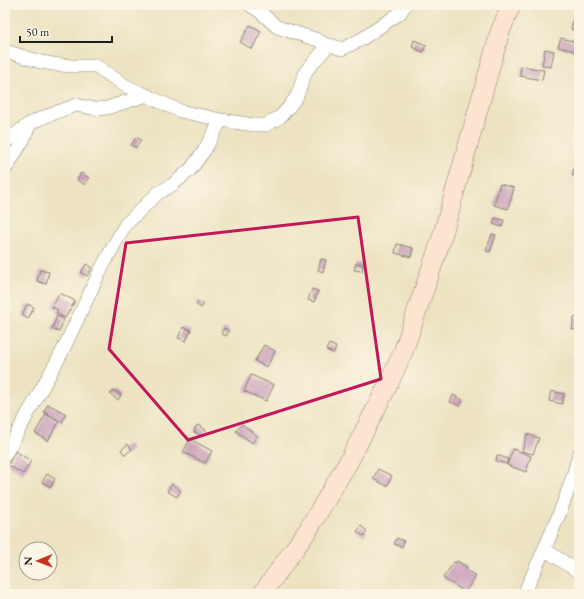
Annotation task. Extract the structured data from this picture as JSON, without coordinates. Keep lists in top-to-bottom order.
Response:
{
  "scale_bar": "50 m",
  "north": "left"
}
